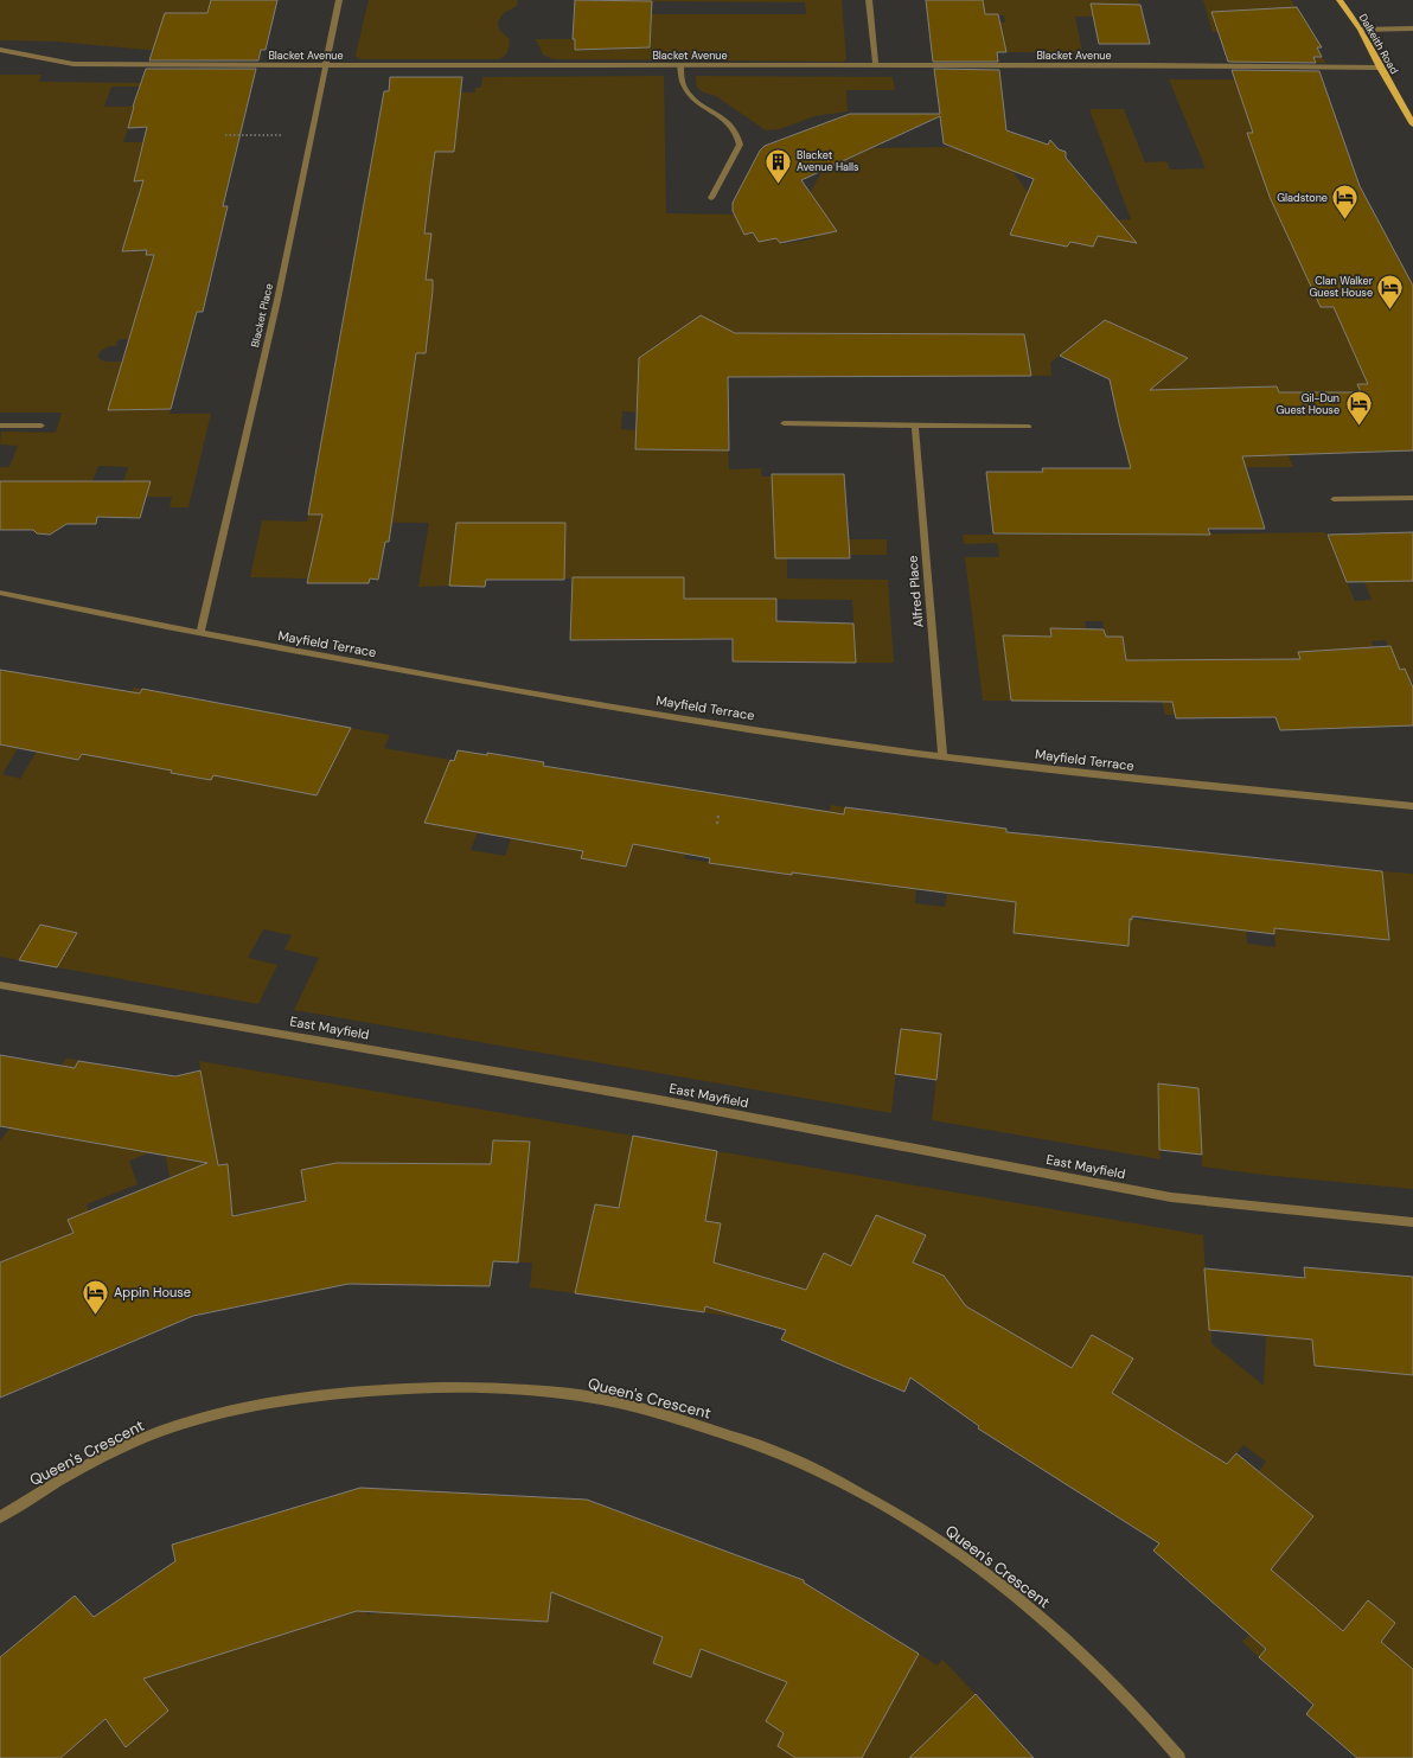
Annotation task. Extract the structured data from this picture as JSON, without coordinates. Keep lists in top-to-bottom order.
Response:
{
  "streets": {
    "main road": ["Dalkeith Road"],
    "street": [
      "Blacket Avenue",
      "Blacket Place",
      "Alfred Place",
      "Mayfield Terrace",
      "East Mayfield",
      "Queen's Crescent"
    ]
  },
  "crossings": [
    ["Dalkeith Road", "Blacket Avenue"],
    ["Blacket Avenue", "Blacket Place"],
    ["Blacket Place", "Mayfield Terrace"],
    ["Alfred Place", "Mayfield Terrace"]
  ],
  "places": {
    "building": ["Blacket Avenue Halls"],
    "hotel": [
      "Gladstone",
      "Clan Walker Guest House",
      "Gil-Dun Guest House",
      "Appin House"
    ]
  }
}
